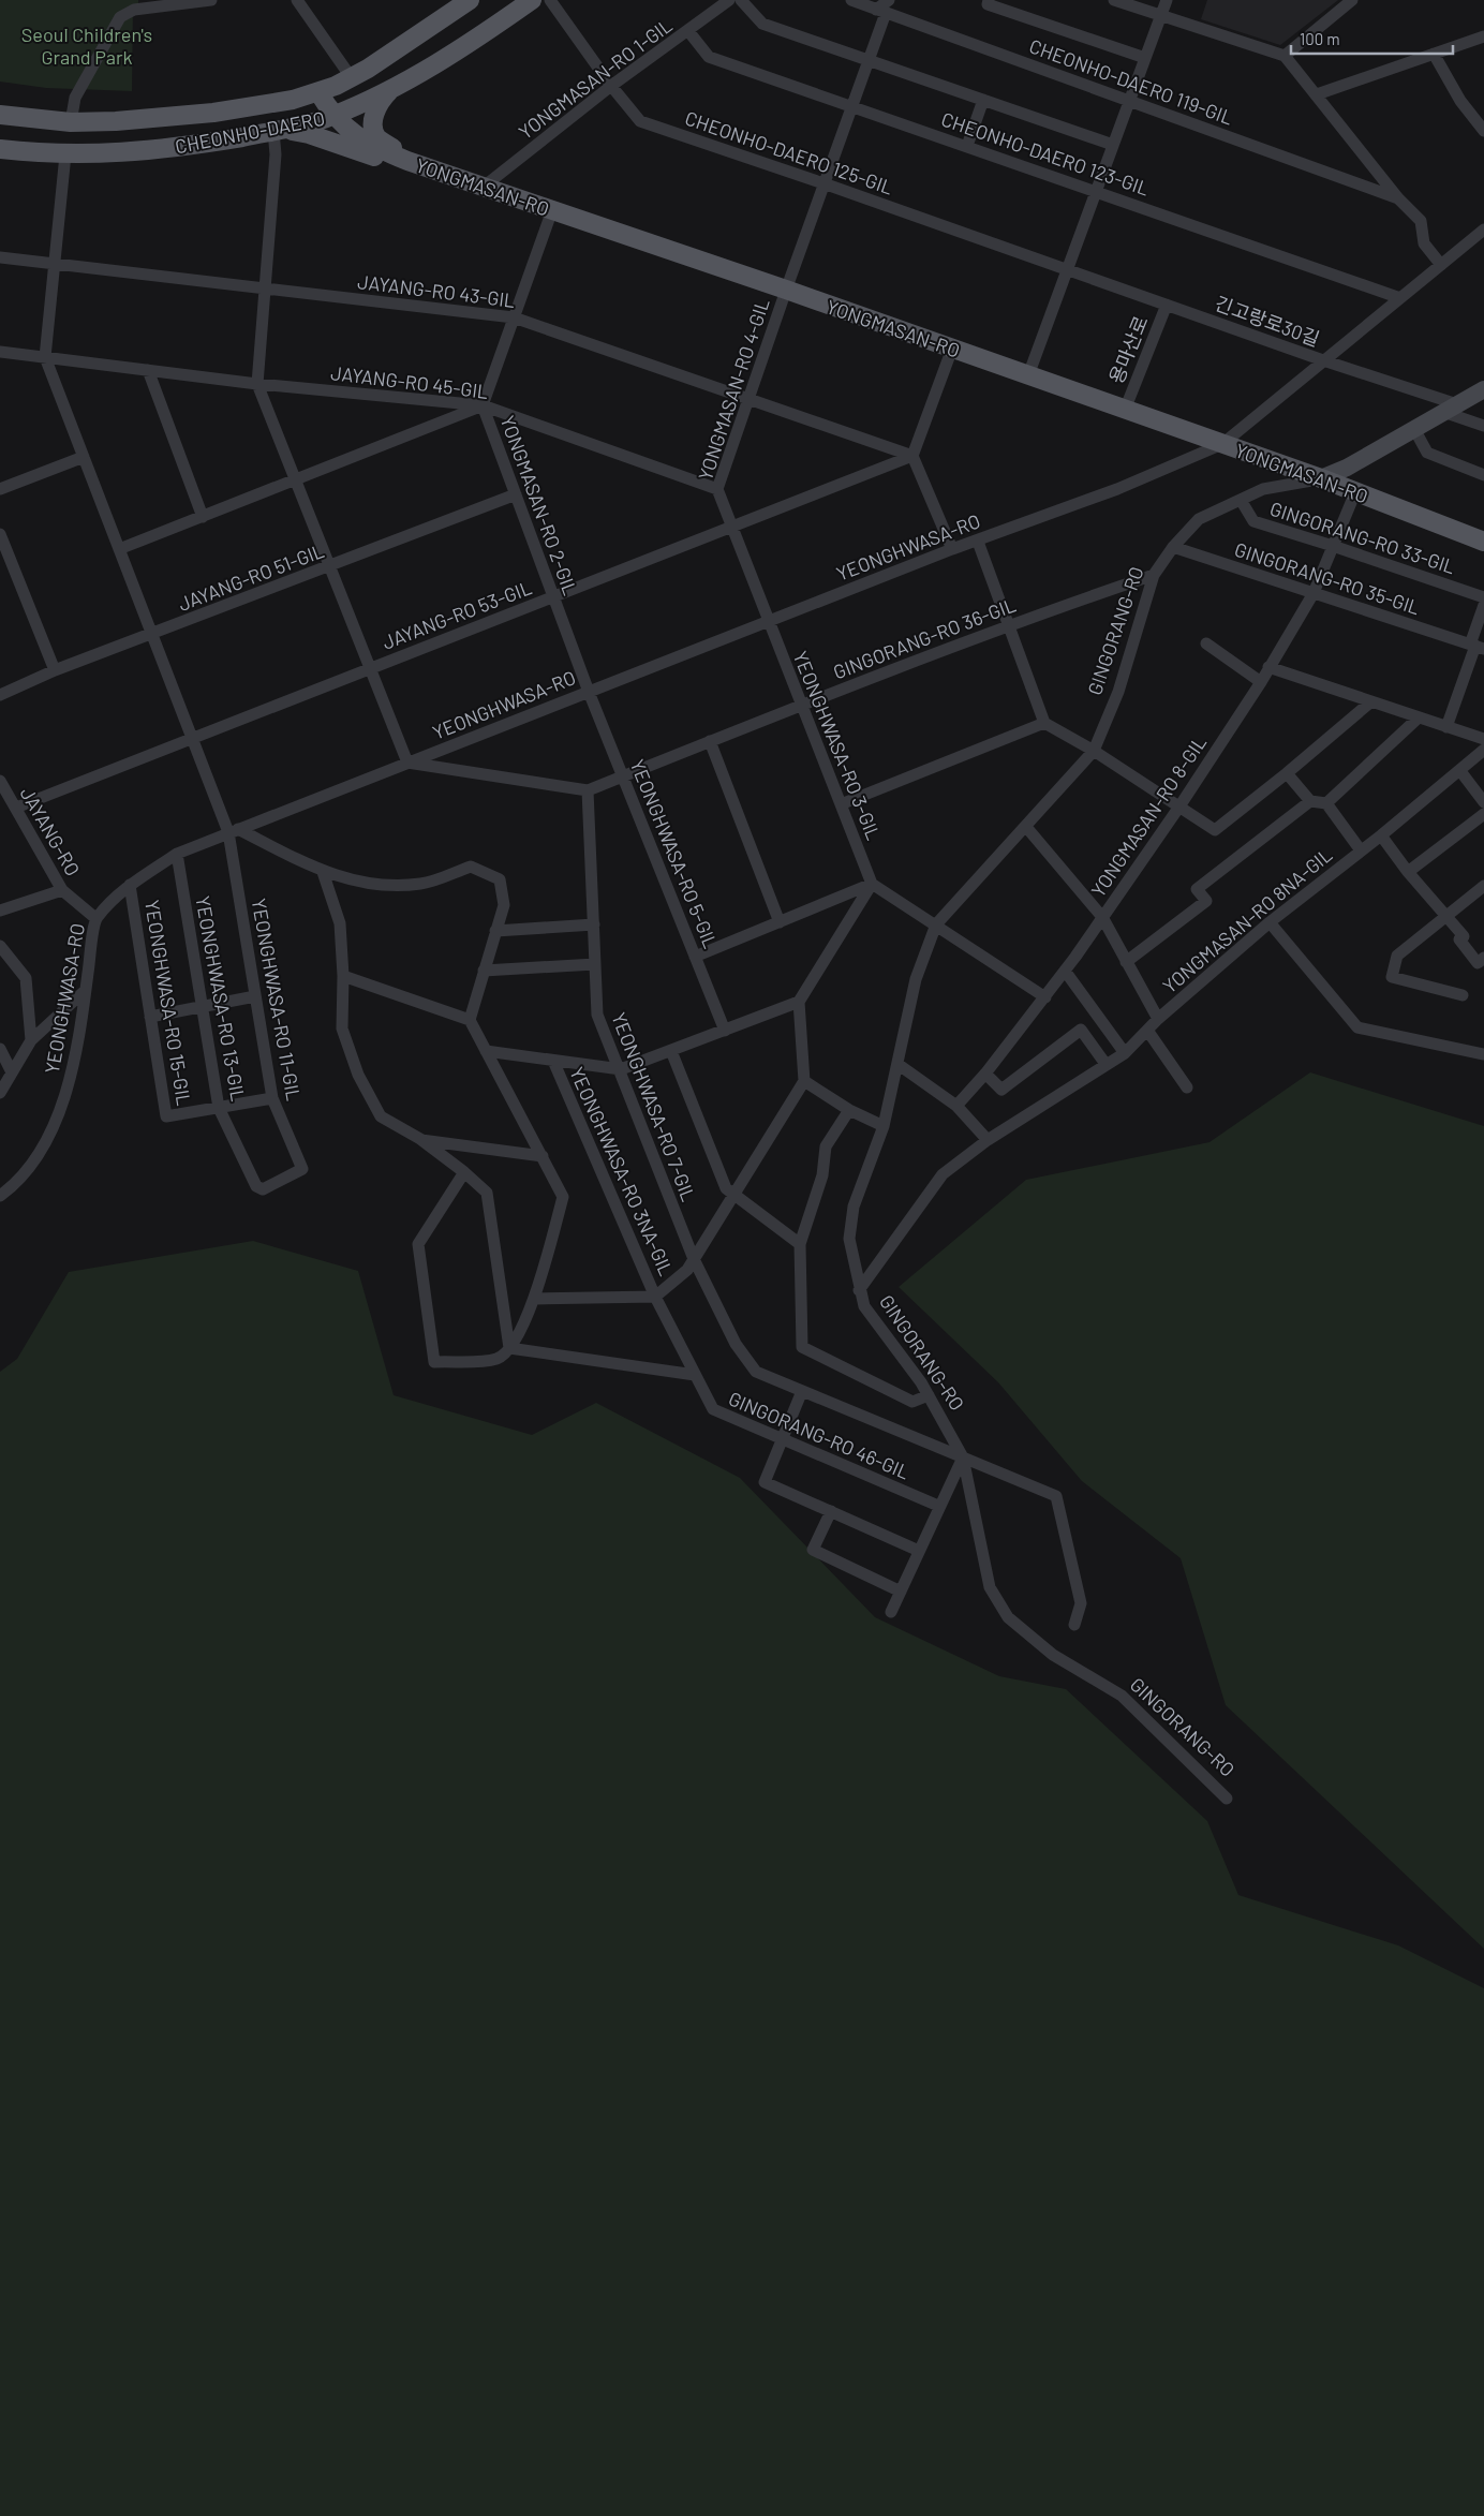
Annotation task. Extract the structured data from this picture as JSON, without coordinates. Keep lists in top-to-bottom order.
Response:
{
  "streets": {
    "main road": ["CHEONHO-DAERO", "YONGMASAN-RO", "GINGORANG-RO"],
    "street": [
      "YONGMASAN-RO 1-GIL",
      "CHEONHO-DAERO 119-GIL",
      "CHEONHO-DAERO 125-GIL",
      "CHEONHO-DAERO 123-GIL",
      "JAYANG-RO 43-GIL",
      "긴고랑로30길",
      "용마산로",
      "JAYANG-RO 45-GIL",
      "YONGMASAN-RO 4-GIL",
      "YONGMASAN-RO 2-GIL",
      "GINGORANG-RO 33-GIL",
      "YEONGHWASA-RO",
      "JAYANG-RO 51-GIL",
      "GINGORANG-RO 35-GIL",
      "JAYANG-RO 53-GIL",
      "GINGORANG-RO 36-GIL",
      "YEONGHWASA-RO 3-GIL",
      "YONGMASAN-RO 8-GIL",
      "JAYANG-RO",
      "YEONGHWASA-RO 5-GIL",
      "YONGMASAN-RO 8NA-GIL",
      "YEONGHWASA-RO 13-GIL",
      "YEONGHWASA-RO 11-GIL",
      "YEONGHWASA-RO 15-GIL",
      "YEONGHWASA-RO 7-GIL",
      "YEONGHWASA-RO 3NA-GIL",
      "GINGORANG-RO 46-GIL"
    ]
  },
  "crossings": [
    ["YONGMASAN-RO 1-GIL", "CHEONHO-DAERO 125-GIL"],
    ["YONGMASAN-RO 1-GIL", "CHEONHO-DAERO 123-GIL"],
    ["YONGMASAN-RO 1-GIL", "YONGMASAN-RO"],
    ["CHEONHO-DAERO 119-GIL", "YONGMASAN-RO 4-GIL"],
    ["CHEONHO-DAERO", "YONGMASAN-RO"],
    ["CHEONHO-DAERO 125-GIL", "긴고랑로30길"],
    ["CHEONHO-DAERO 125-GIL", "YONGMASAN-RO 4-GIL"],
    ["CHEONHO-DAERO 123-GIL", "YONGMASAN-RO 4-GIL"],
    ["CHEONHO-DAERO 123-GIL", "YEONGHWASA-RO"],
    ["YONGMASAN-RO", "용마산로"],
    ["YONGMASAN-RO", "YONGMASAN-RO 4-GIL"],
    ["YONGMASAN-RO", "YONGMASAN-RO 2-GIL"],
    ["YONGMASAN-RO", "YEONGHWASA-RO"],
    ["YONGMASAN-RO", "GINGORANG-RO"],
    ["YONGMASAN-RO", "YONGMASAN-RO 8-GIL"],
    ["JAYANG-RO 43-GIL", "YONGMASAN-RO 4-GIL"],
    ["JAYANG-RO 43-GIL", "YONGMASAN-RO 2-GIL"],
    ["JAYANG-RO 43-GIL", "JAYANG-RO 53-GIL"],
    ["긴고랑로30길", "용마산로"],
    ["긴고랑로30길", "YEONGHWASA-RO"],
    ["긴고랑로30길", "GINGORANG-RO"],
    ["JAYANG-RO 45-GIL", "YONGMASAN-RO 4-GIL"],
    ["JAYANG-RO 45-GIL", "YONGMASAN-RO 2-GIL"],
    ["JAYANG-RO 45-GIL", "YEONGHWASA-RO 11-GIL"],
    ["YONGMASAN-RO 4-GIL", "YEONGHWASA-RO"],
    ["YONGMASAN-RO 4-GIL", "JAYANG-RO 53-GIL"],
    ["YONGMASAN-RO 4-GIL", "YEONGHWASA-RO 3-GIL"],
    ["YONGMASAN-RO 2-GIL", "YEONGHWASA-RO"],
    ["YONGMASAN-RO 2-GIL", "JAYANG-RO 51-GIL"],
    ["YONGMASAN-RO 2-GIL", "JAYANG-RO 53-GIL"],
    ["YONGMASAN-RO 2-GIL", "YEONGHWASA-RO 5-GIL"],
    ["GINGORANG-RO 33-GIL", "GINGORANG-RO"],
    ["GINGORANG-RO 33-GIL", "YONGMASAN-RO 8-GIL"],
    ["YEONGHWASA-RO", "YEONGHWASA-RO 3-GIL"],
    ["YEONGHWASA-RO", "JAYANG-RO"],
    ["YEONGHWASA-RO", "YEONGHWASA-RO 5-GIL"],
    ["YEONGHWASA-RO", "YEONGHWASA-RO 13-GIL"],
    ["YEONGHWASA-RO", "YEONGHWASA-RO 11-GIL"],
    ["YEONGHWASA-RO", "YEONGHWASA-RO 15-GIL"],
    ["JAYANG-RO 51-GIL", "YEONGHWASA-RO 11-GIL"],
    ["GINGORANG-RO 35-GIL", "GINGORANG-RO"],
    ["GINGORANG-RO 35-GIL", "YONGMASAN-RO 8-GIL"],
    ["JAYANG-RO 53-GIL", "JAYANG-RO"],
    ["JAYANG-RO 53-GIL", "YEONGHWASA-RO 11-GIL"],
    ["GINGORANG-RO", "GINGORANG-RO 36-GIL"],
    ["GINGORANG-RO", "YONGMASAN-RO 8NA-GIL"],
    ["GINGORANG-RO", "YEONGHWASA-RO 7-GIL"],
    ["GINGORANG-RO 36-GIL", "YEONGHWASA-RO 3-GIL"],
    ["GINGORANG-RO 36-GIL", "YEONGHWASA-RO 5-GIL"],
    ["GINGORANG-RO 36-GIL", "YEONGHWASA-RO 7-GIL"],
    ["YEONGHWASA-RO 13-GIL", "YEONGHWASA-RO 11-GIL"],
    ["YEONGHWASA-RO 13-GIL", "YEONGHWASA-RO 15-GIL"],
    ["YEONGHWASA-RO 11-GIL", "YEONGHWASA-RO 15-GIL"],
    ["YEONGHWASA-RO 3NA-GIL", "GINGORANG-RO 46-GIL"]
  ],
  "parks": ["Seoul Children's Grand Park"],
  "scale_bar": "100 m"
}
